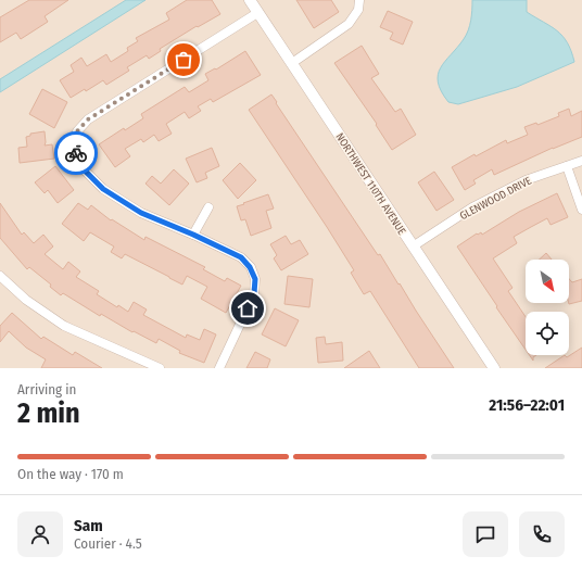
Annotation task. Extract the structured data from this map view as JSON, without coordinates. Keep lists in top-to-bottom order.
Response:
{
  "streets": {
    "street": ["NORTHWEST 110TH AVENUE", "GLENWOOD DRIVE"]
  },
  "crossings": [
    ["NORTHWEST 110TH AVENUE", "GLENWOOD DRIVE"]
  ],
  "north": "bottom right",
  "page": {
    "heading": ["2 min", "Arriving in", "21:56–22:01"],
    "panel": ["Sam", "Courier · 4.5"],
    "bar": "On the way · 170 m"
  }
}
